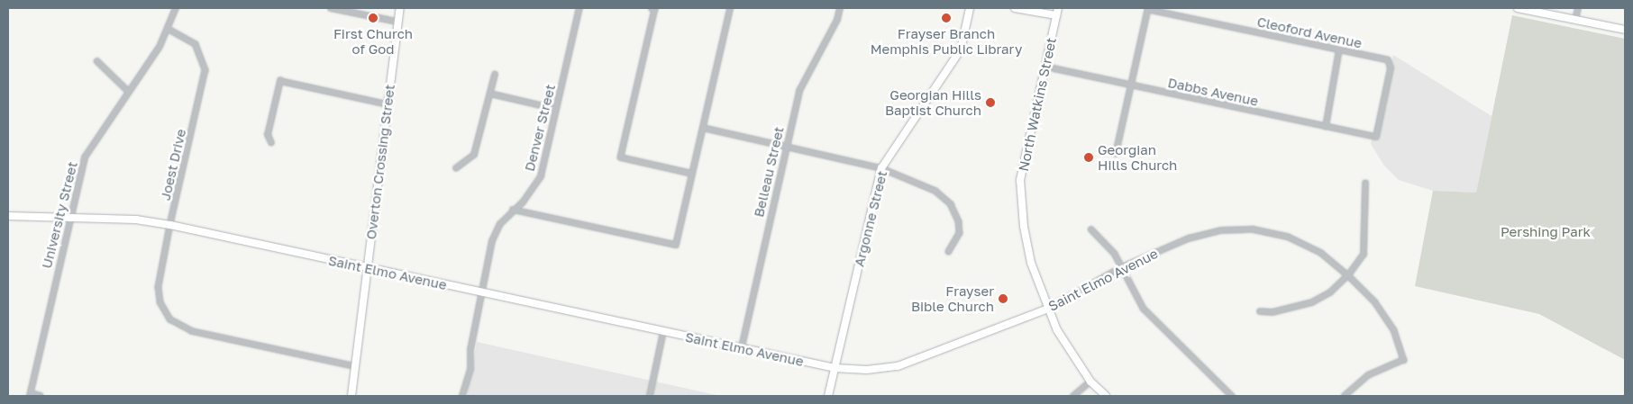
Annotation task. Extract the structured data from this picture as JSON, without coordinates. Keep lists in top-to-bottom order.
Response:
{
  "streets": {
    "main road": [
      "North Watkins Street",
      "Overton Crossing Street",
      "Argonne Street",
      "Saint Elmo Avenue"
    ],
    "street": [
      "Cleoford Avenue",
      "Dabbs Avenue",
      "Denver Street",
      "Joest Drive",
      "Belleau Street",
      "University Street"
    ]
  },
  "crossings": [
    ["Cleoford Avenue", "Dabbs Avenue"],
    ["Dabbs Avenue", "North Watkins Street"],
    ["North Watkins Street", "Saint Elmo Avenue"],
    ["Denver Street", "Saint Elmo Avenue"],
    ["Overton Crossing Street", "Joest Drive"],
    ["Overton Crossing Street", "Saint Elmo Avenue"],
    ["Joest Drive", "University Street"],
    ["Joest Drive", "Saint Elmo Avenue"],
    ["Belleau Street", "Saint Elmo Avenue"],
    ["University Street", "Saint Elmo Avenue"],
    ["Argonne Street", "Saint Elmo Avenue"]
  ],
  "parks": ["Pershing Park"],
  "places": [
    "First Church of God",
    "Frayser Branch Memphis Public Library",
    "Georgian Hills Baptist Church",
    "Georgian Hills Church",
    "Frayser Bible Church"
  ]
}
